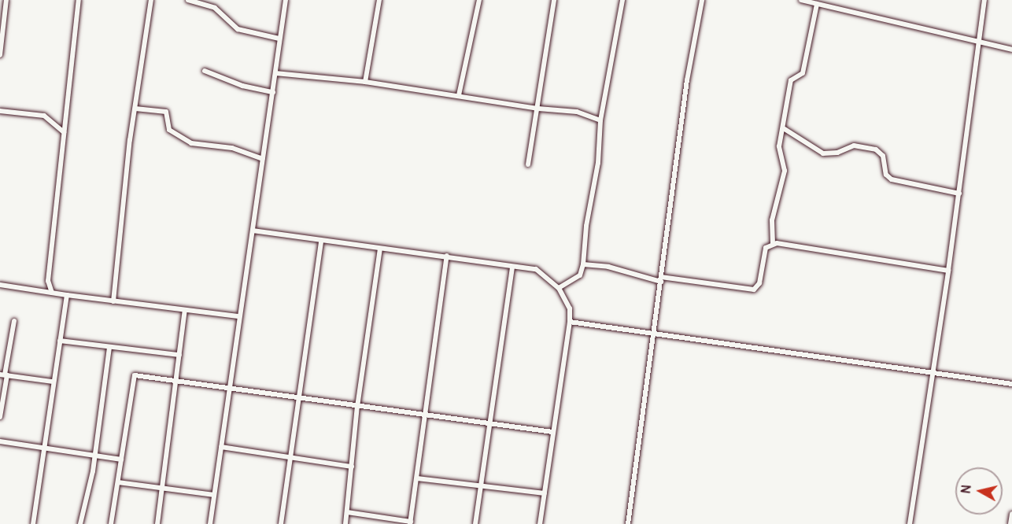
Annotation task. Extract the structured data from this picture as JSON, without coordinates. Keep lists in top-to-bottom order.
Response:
{
  "north": "left"
}
